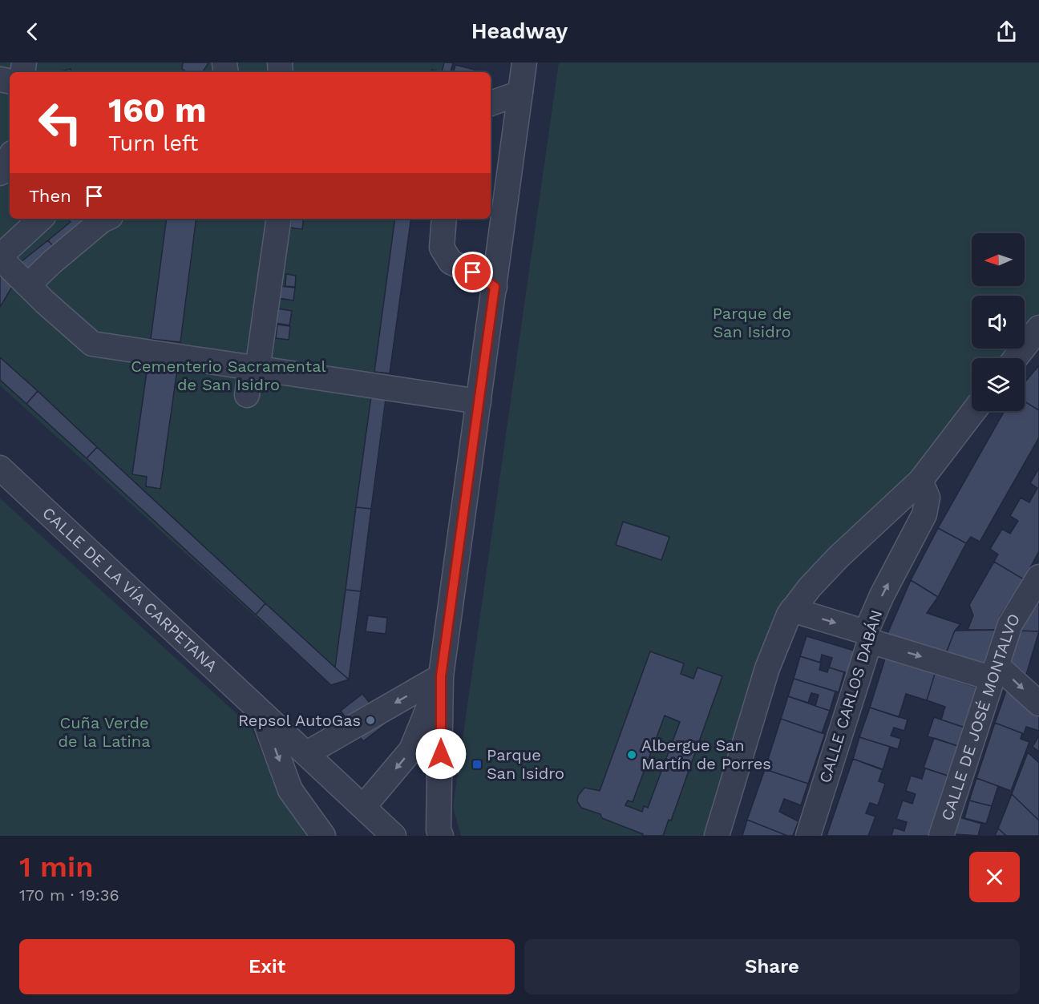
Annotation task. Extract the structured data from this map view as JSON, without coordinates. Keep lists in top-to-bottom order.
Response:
{
  "streets": {
    "street": ["CALLE DE LA VÍA CARPETANA", "CALLE CARLOS DABÁN", "CALLE DE JOSÉ MONTALVO"]
  },
  "one_way": ["CALLE CARLOS DABÁN"],
  "parks": ["Parque de San Isidro", "Cementerio Sacramental de San Isidro", "Cuña Verde de la Latina"],
  "places": {
    "other": ["Repsol AutoGas", "Albergue San Martín de Porres"],
    "transit": ["Parque San Isidro"]
  },
  "north": "left",
  "page": {
    "header": "Headway",
    "turn": ["160 m", "Turn left"],
    "then": "Then",
    "heading": ["1 min", "170 m · 19:36"],
    "buttons": ["Exit", "Share"]
  }
}
